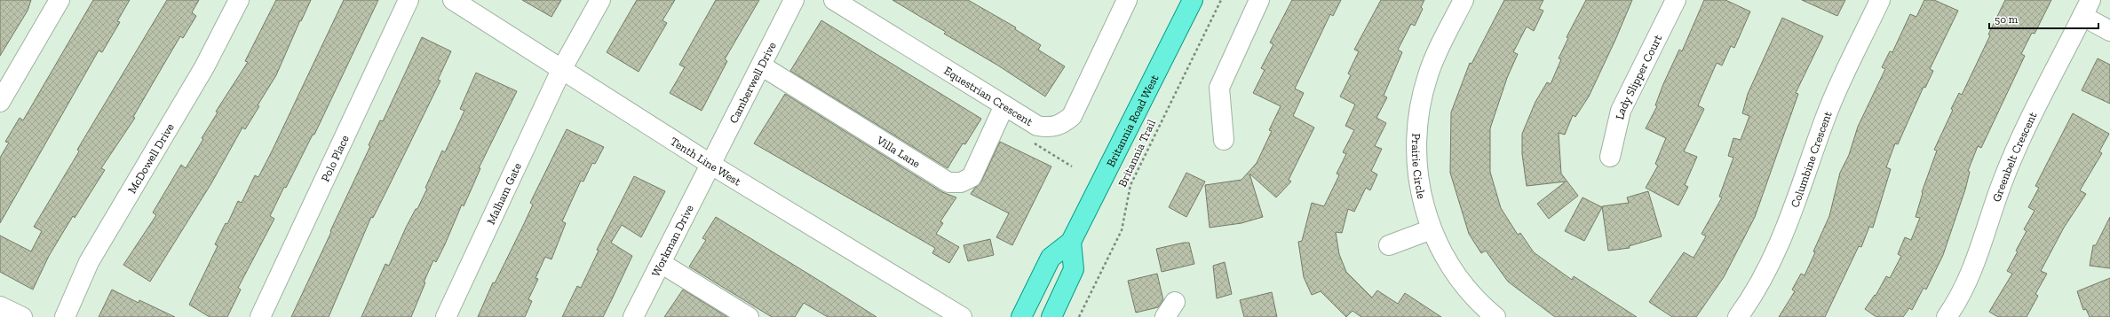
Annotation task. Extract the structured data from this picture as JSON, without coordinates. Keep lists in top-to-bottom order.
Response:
{
  "streets": {
    "main road": ["Britannia Road West"],
    "street": [
      "Lady Slipper Court",
      "Camberwell Drive",
      "Equestrian Crescent",
      "Villa Lane",
      "McDowell Drive",
      "Greenbelt Crescent",
      "Polo Place",
      "Columbine Crescent",
      "Tenth Line West",
      "Prairie Circle",
      "Malham Gate",
      "Workman Drive"
    ],
    "path": ["Britannia Trail"]
  },
  "crossings": [
    ["Camberwell Drive", "Villa Lane"],
    ["Camberwell Drive", "Tenth Line West"],
    ["Camberwell Drive", "Workman Drive"],
    ["Equestrian Crescent", "Villa Lane"],
    ["Tenth Line West", "Malham Gate"],
    ["Tenth Line West", "Workman Drive"]
  ],
  "scale_bar": "50 m"
}
